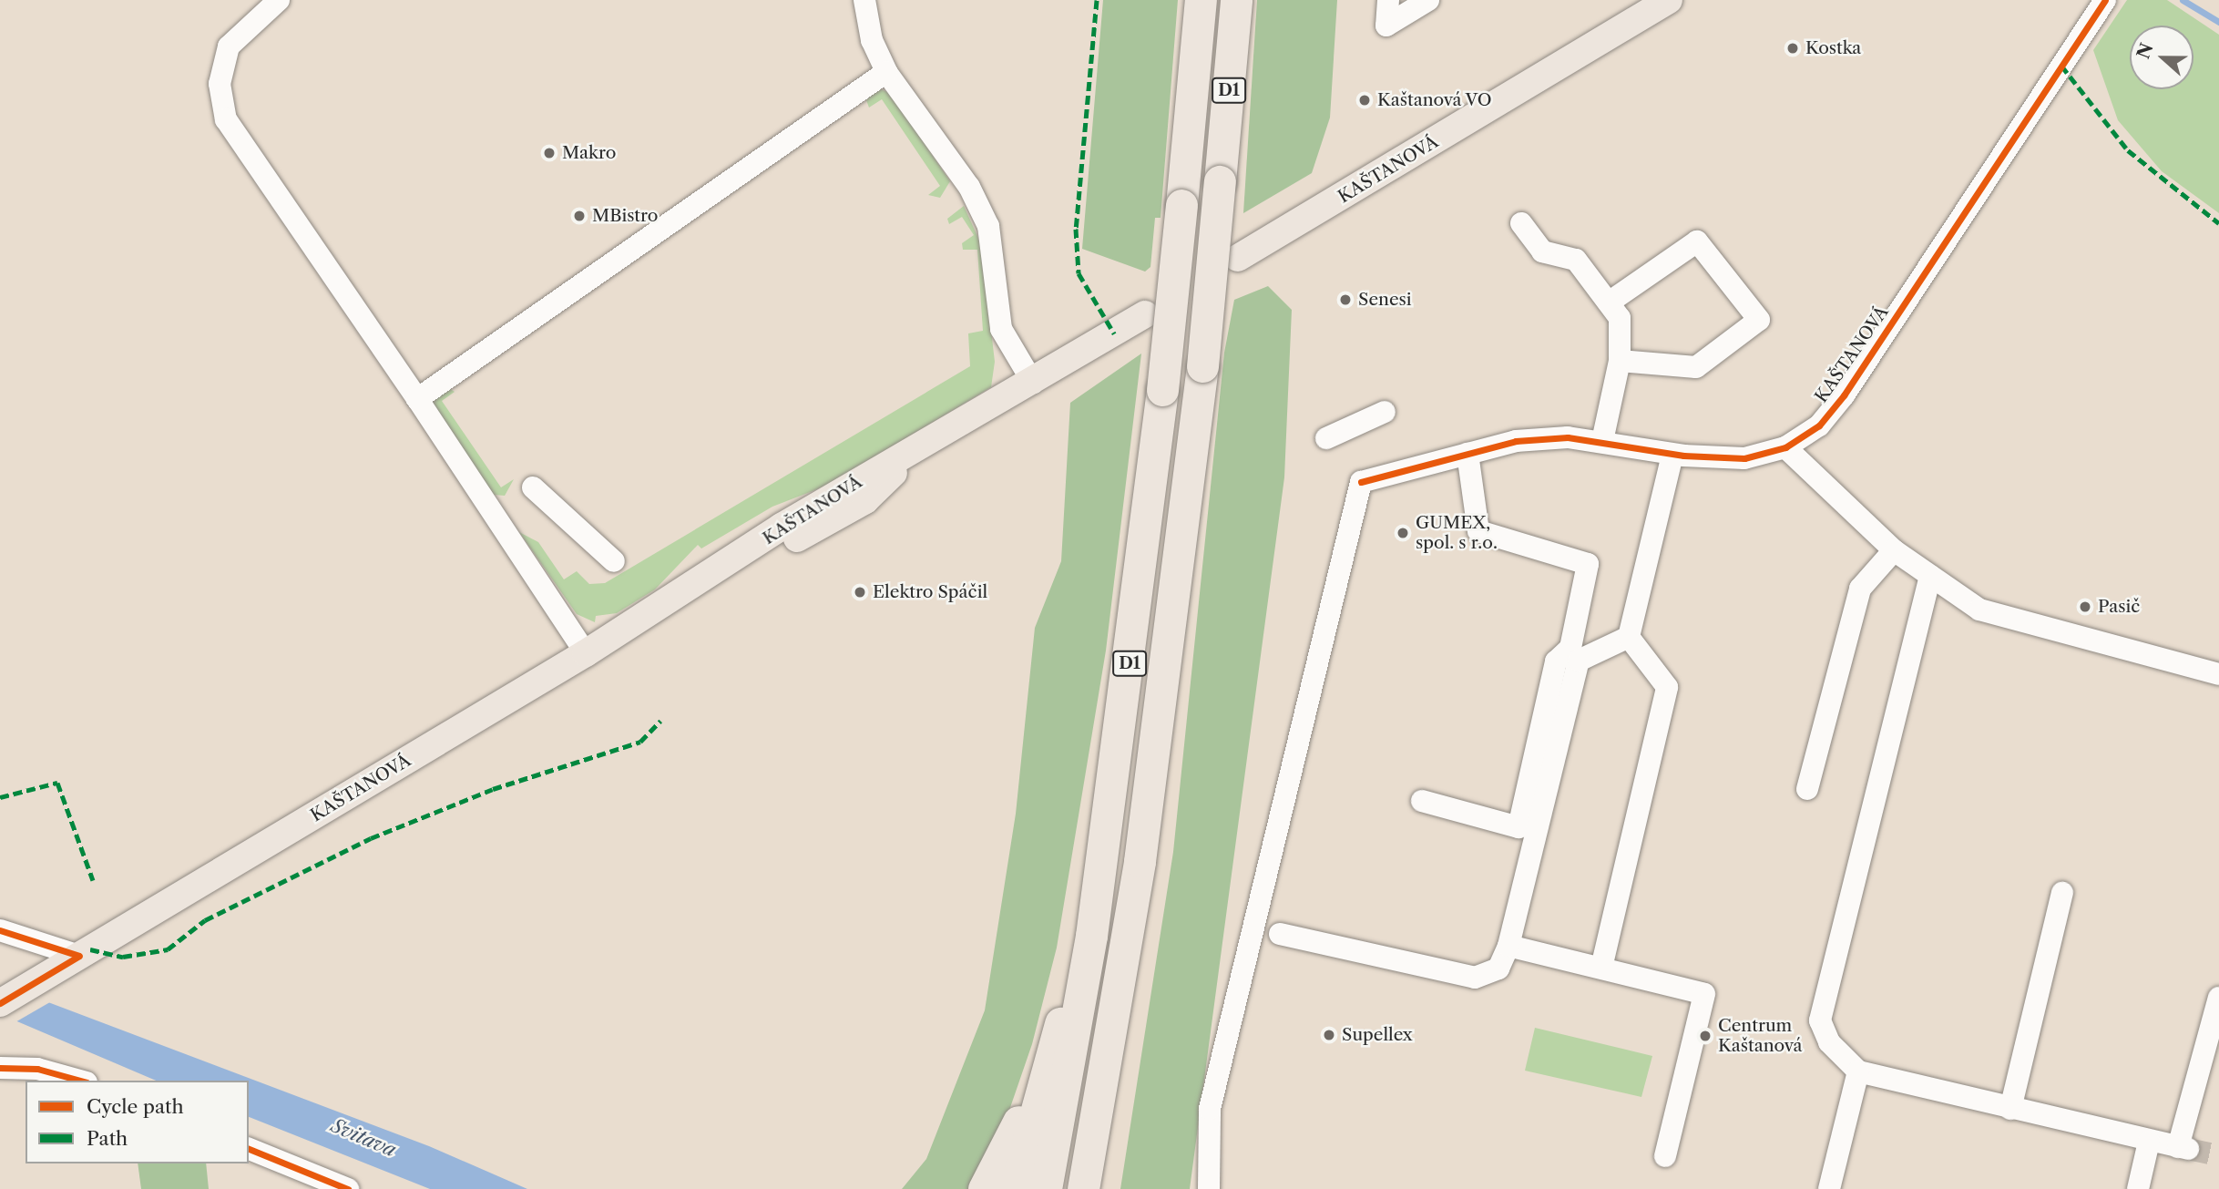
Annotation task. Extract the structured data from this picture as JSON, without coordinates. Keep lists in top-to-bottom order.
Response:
{
  "streets": {
    "highway": ["D1"],
    "main road": ["KAŠTANOVÁ"]
  },
  "water": ["Svitava"],
  "places": [
    "Kostka",
    "Kaštanová VO",
    "Makro",
    "MBistro",
    "Senesi",
    "GUMEX, spol. s r.o.",
    "Elektro Spáčil",
    "Pasič",
    "Supellex",
    "Centrum Kaštanová"
  ],
  "legend": ["Cycle path", "Path"],
  "north": "left"
}
